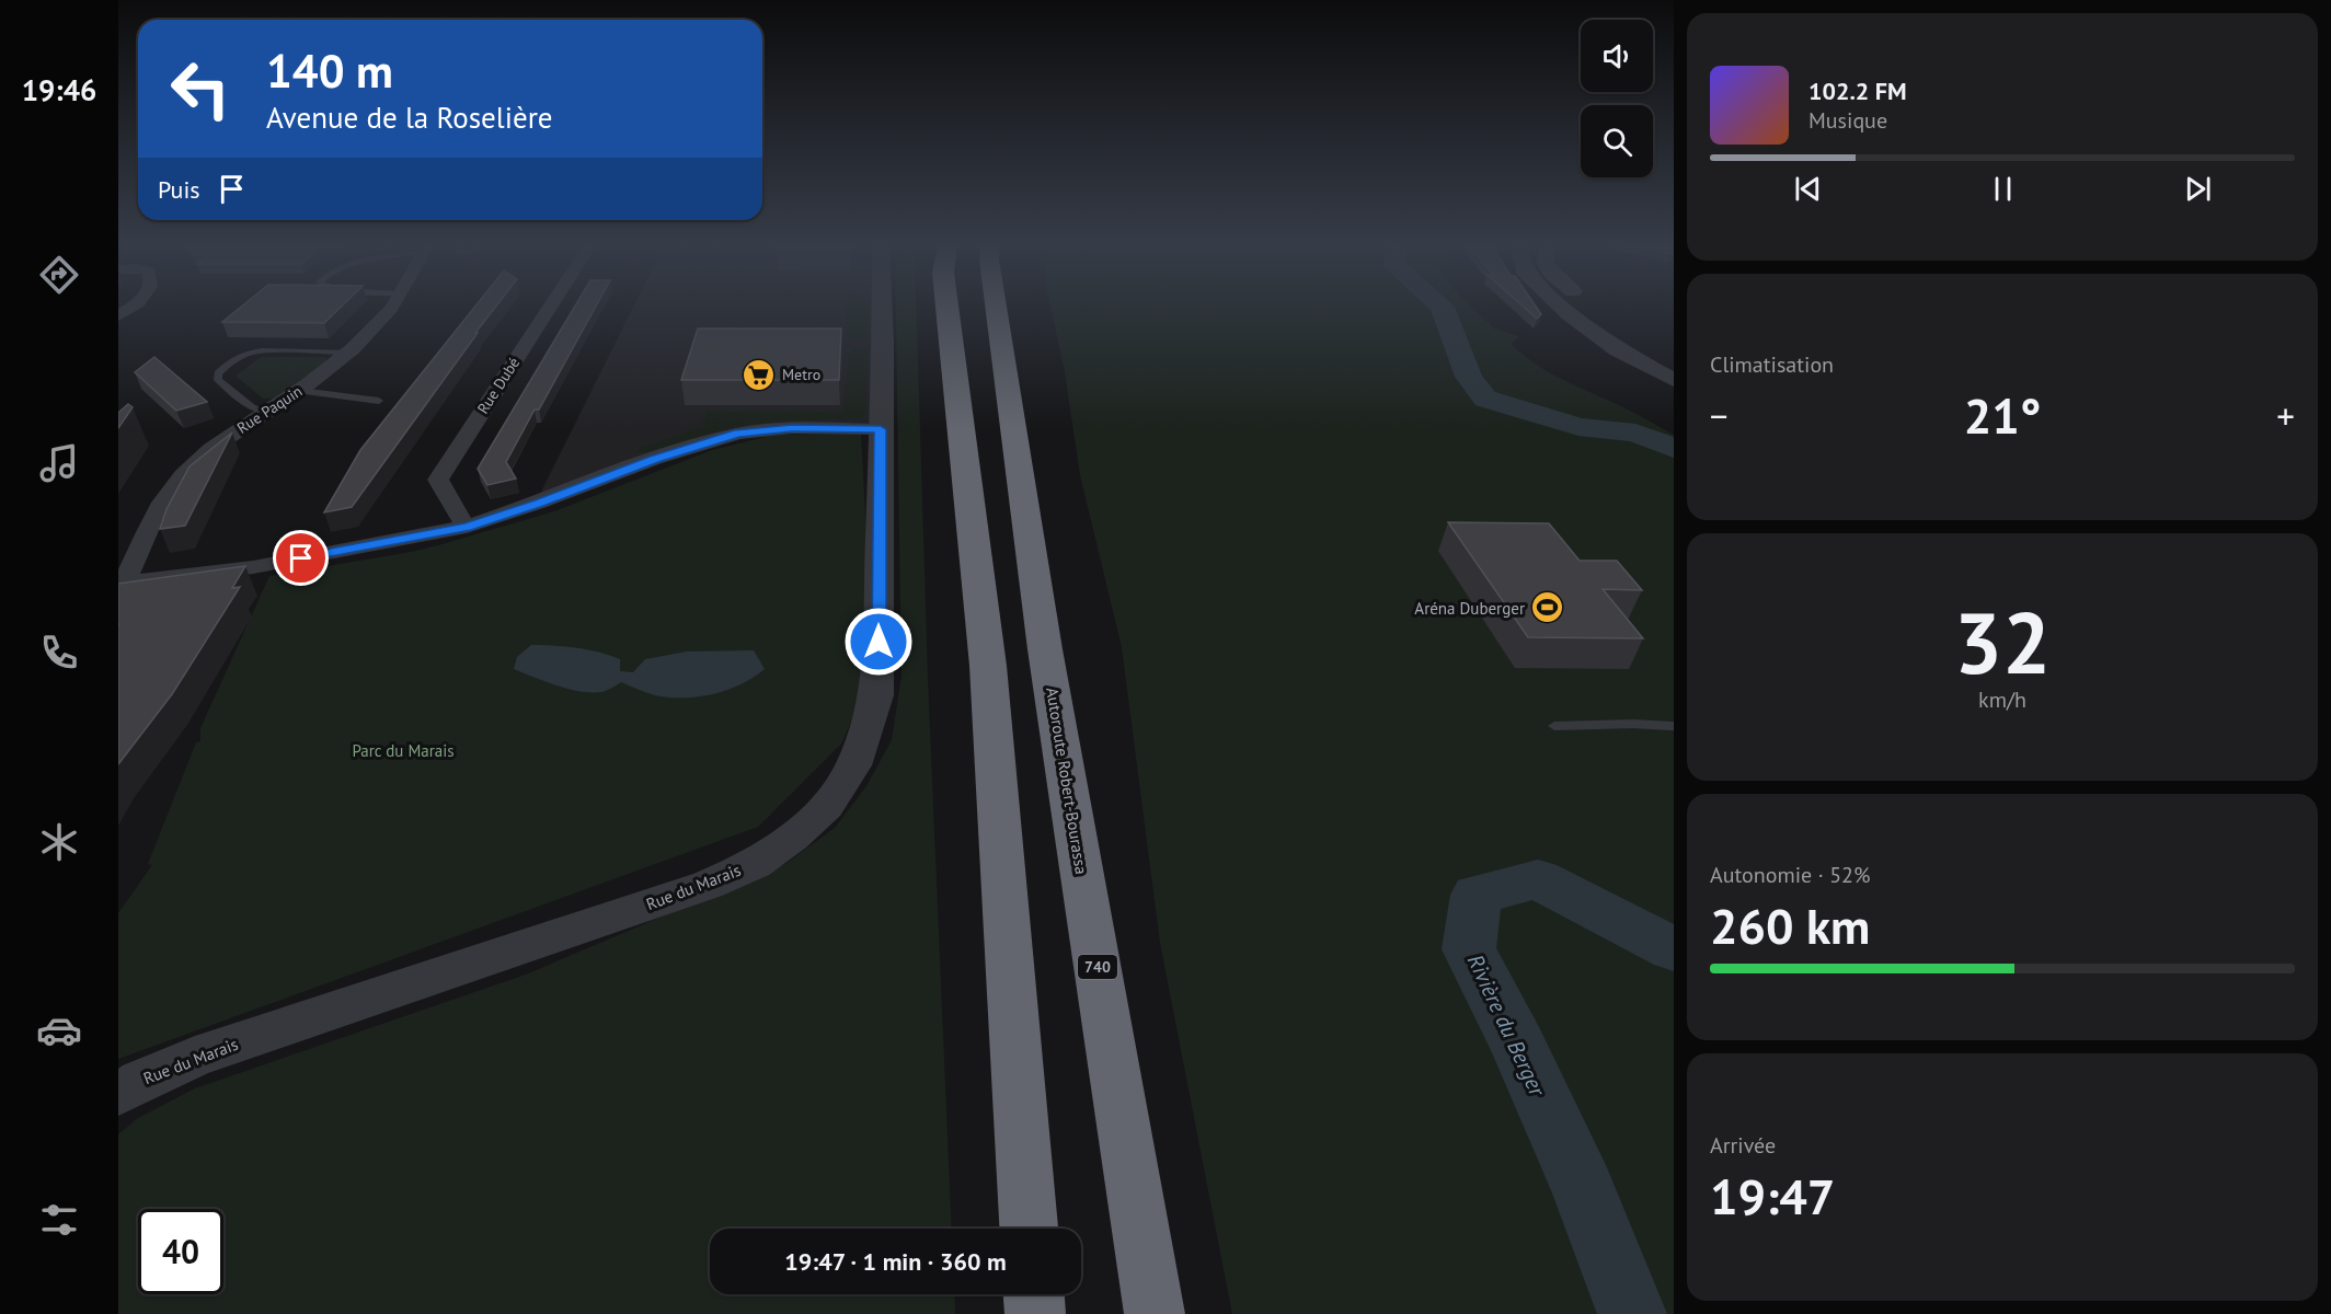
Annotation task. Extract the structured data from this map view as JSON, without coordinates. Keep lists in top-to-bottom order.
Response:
{
  "streets": {
    "highway": ["Autoroute Robert-Bourassa", "740"],
    "street": ["Rue Dubé", "Rue Paquin", "Rue du Marais"]
  },
  "water": ["Rivière du Berger"],
  "parks": ["Parc du Marais"],
  "places": {
    "supermarket": ["Metro"],
    "sports": ["Aréna Duberger"]
  },
  "page": {
    "tabs": "19:46",
    "turn": ["140 m", "Avenue de la Roselière"],
    "song": ["102.2 FM", "Musique"],
    "then": "Puis",
    "tile": [
      "Climatisation",
      ["32", "km/h"],
      ["Autonomie · 52%", "260 km"],
      ["Arrivée", "19:47"]
    ],
    "heat": ["−", "21°", "+"],
    "limit": "40",
    "trip": "19:47 · 1 min · 360 m"
  }
}
